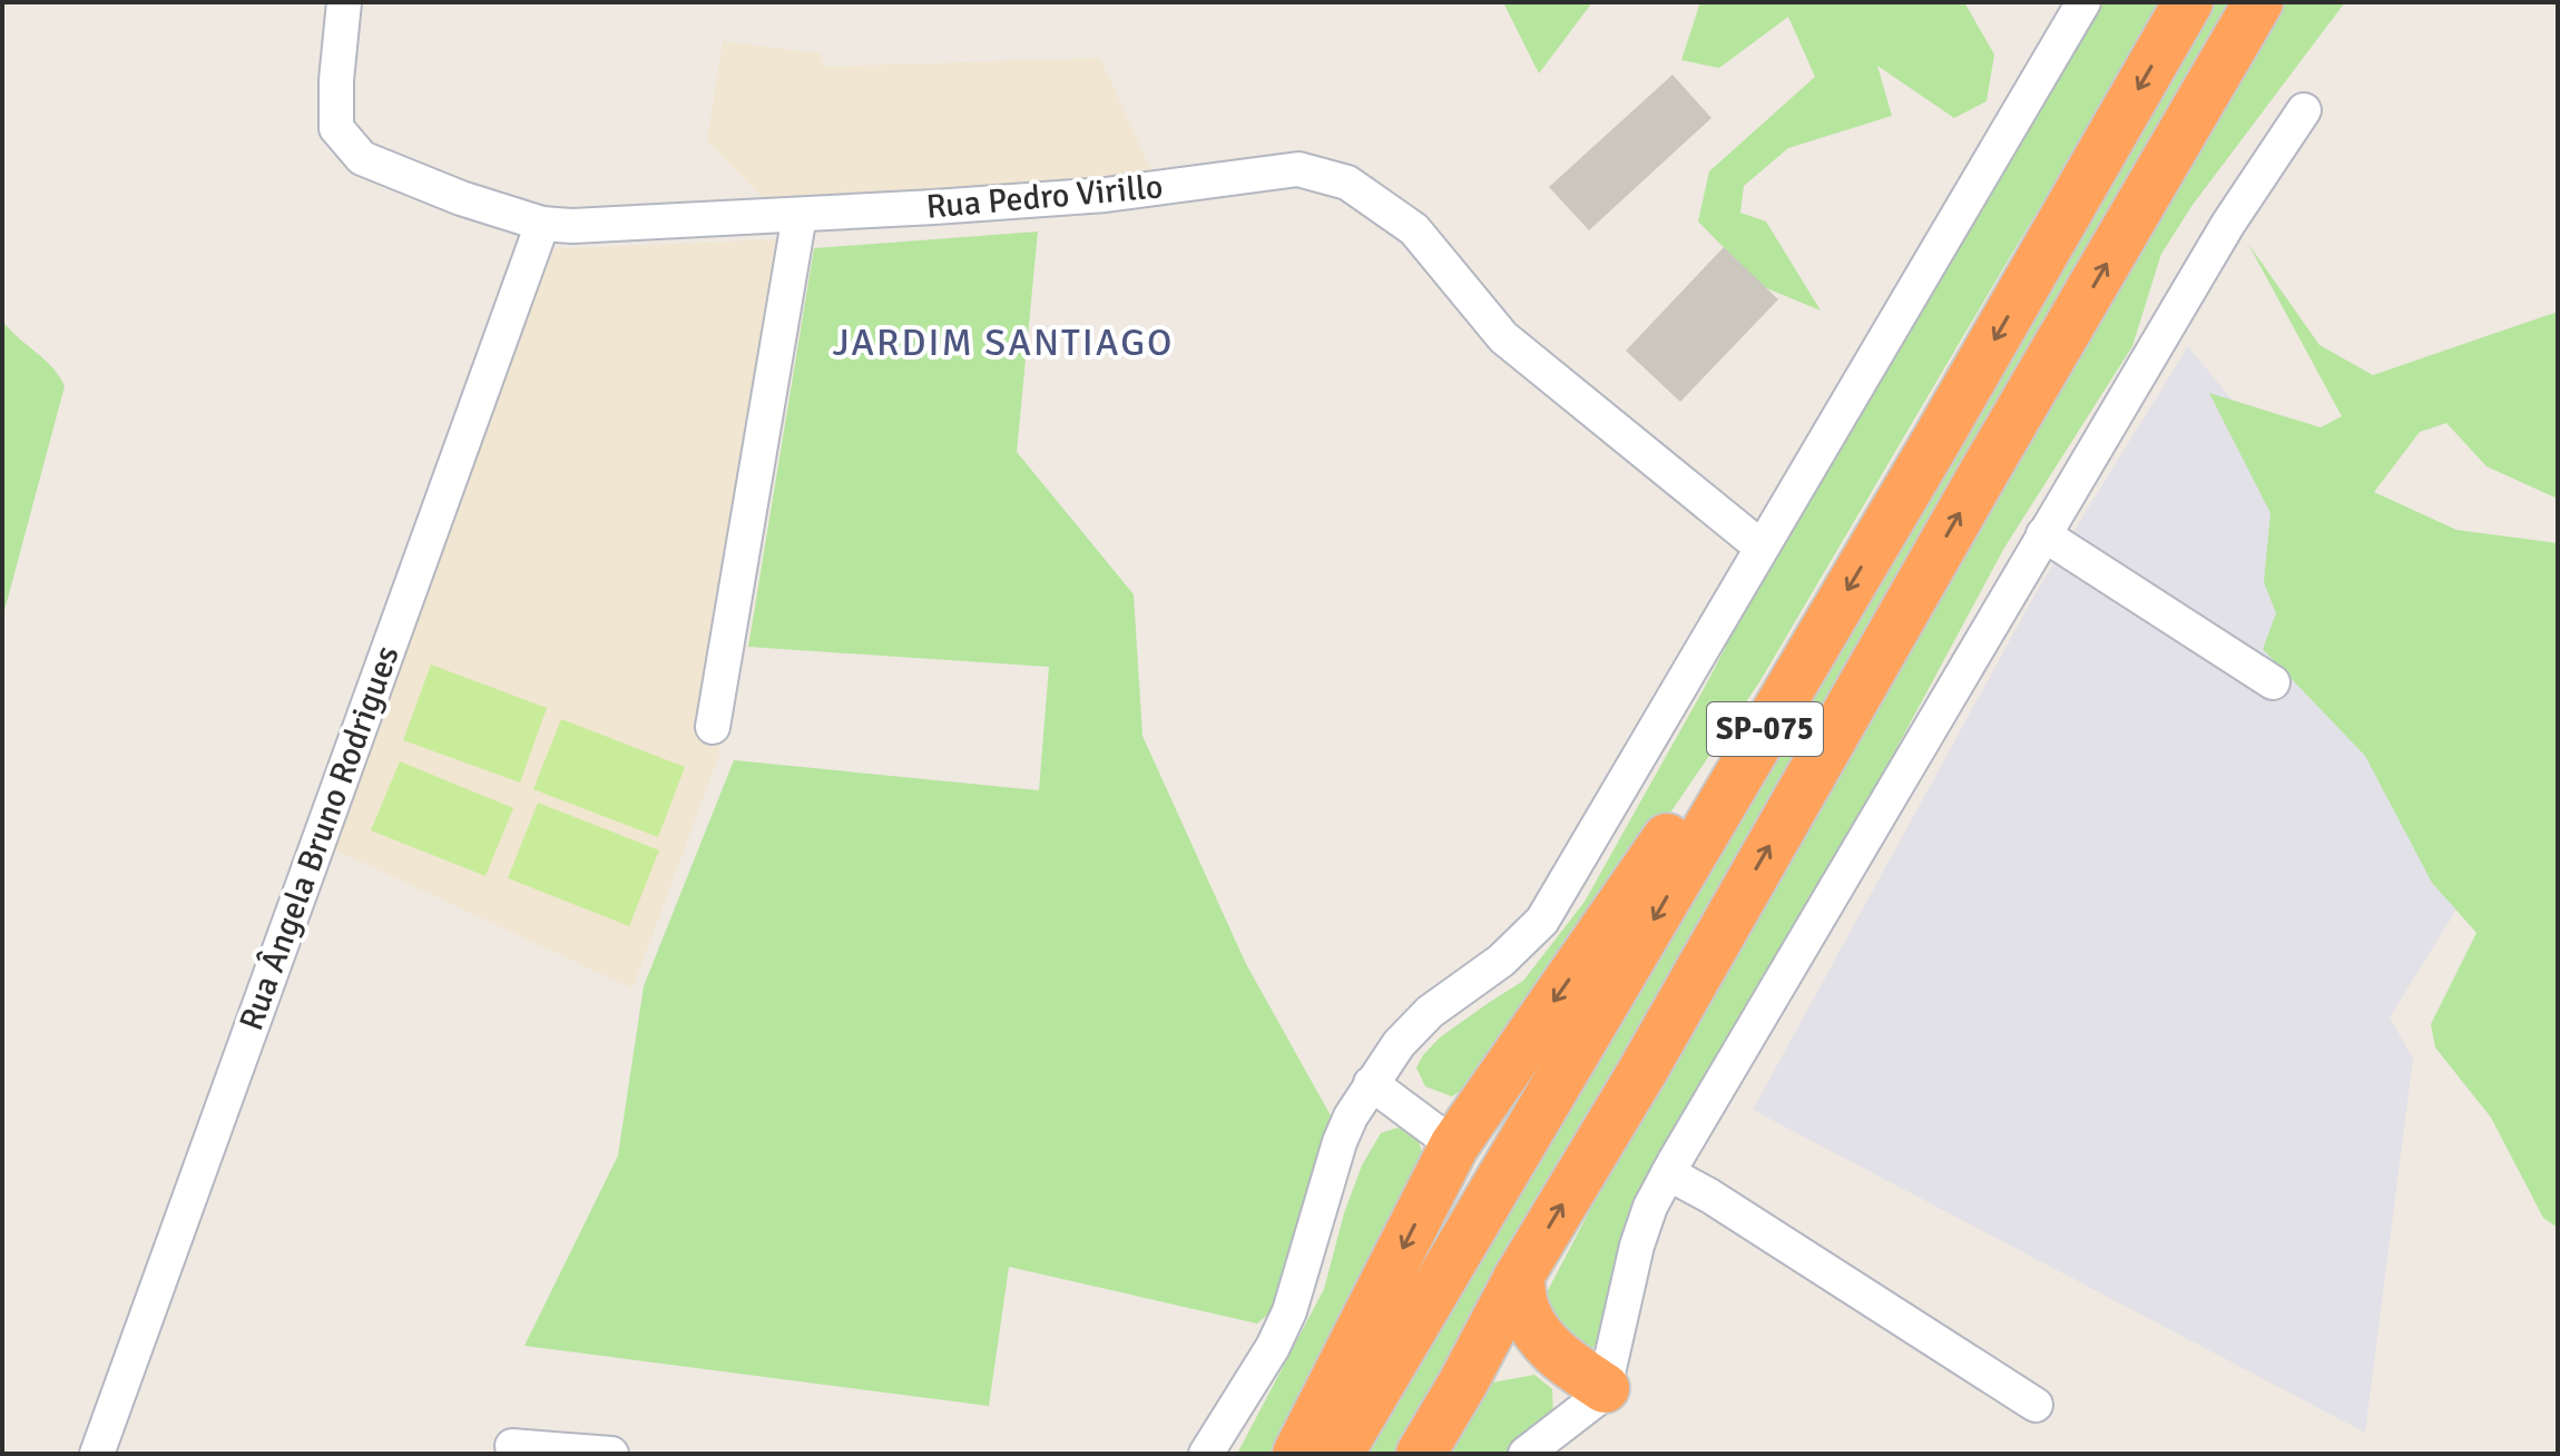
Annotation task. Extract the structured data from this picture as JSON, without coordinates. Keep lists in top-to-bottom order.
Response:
{
  "streets": {
    "highway": ["SP-075"],
    "street": ["Rua Pedro Virillo", "Rua Ângela Bruno Rodrigues"]
  },
  "crossings": [
    ["Rua Pedro Virillo", "Rua Ângela Bruno Rodrigues"]
  ],
  "districts": ["JARDIM SANTIAGO"]
}
